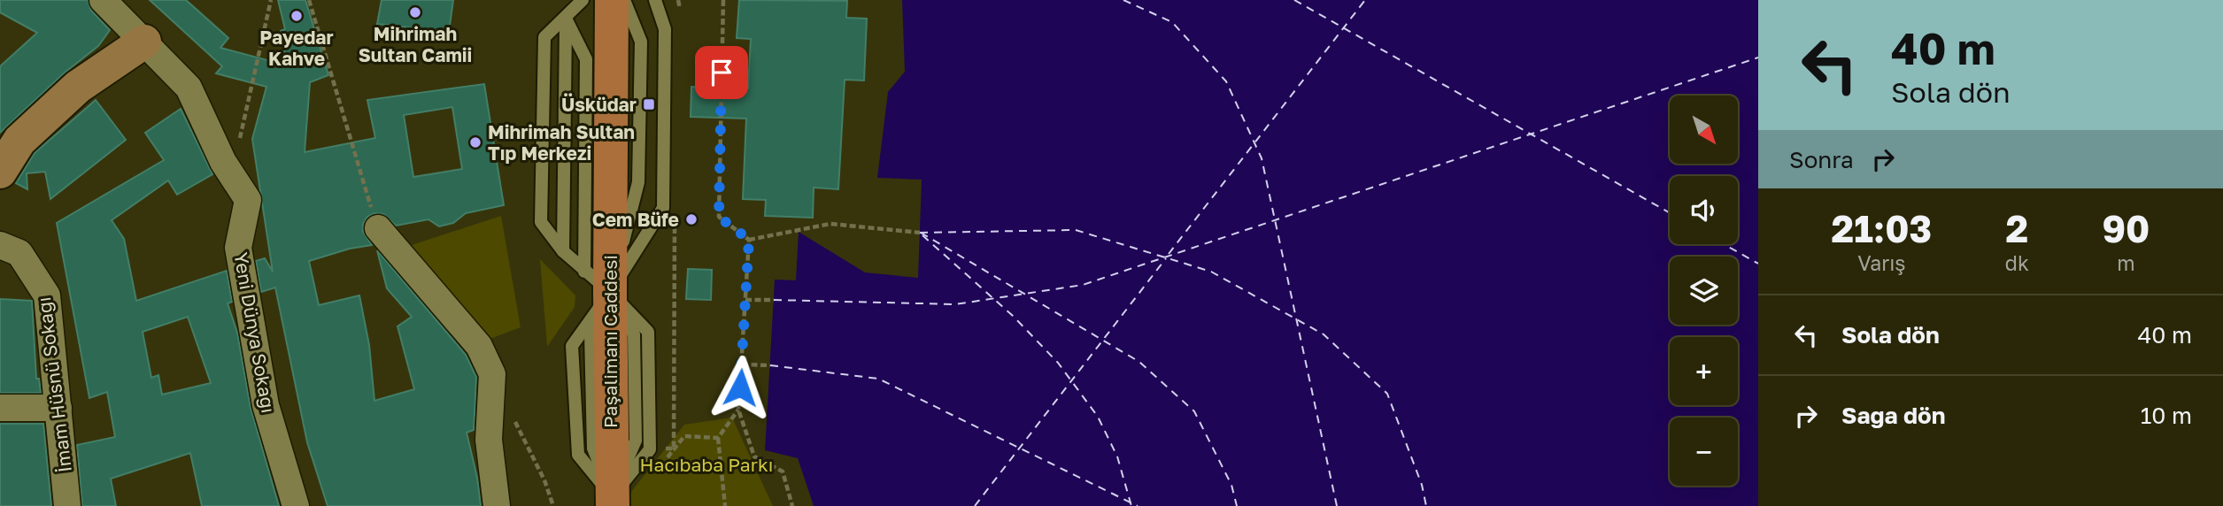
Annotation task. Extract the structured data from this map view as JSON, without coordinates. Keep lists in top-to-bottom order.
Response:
{
  "streets": {
    "main road": ["Paşalimanı Caddesi"],
    "street": ["Yeni Dünya Sokağı", "İmam Hüsnü Sokağı"]
  },
  "parks": ["Hacıbaba Parkı"],
  "places": {
    "other": [
      "Mihrimah Sultan Camii",
      "Payedar Kahve",
      "Mihrimah Sultan Tıp Merkezi",
      "Cem Büfe"
    ],
    "transit": ["Üsküdar"]
  },
  "north": "bottom right",
  "page": {
    "turn": ["40 m", "Sola dön"],
    "map_buttons": ["+", "−"],
    "then": "Sonra",
    "eta": [
      "21:03",
      "Varış",
      "2",
      "dk",
      "90",
      "m"
    ],
    "list": [
      {
        "name": "Sola dön",
        "value": "40 m"
      },
      {
        "name": "Sağa dön",
        "value": "10 m"
      }
    ]
  }
}
